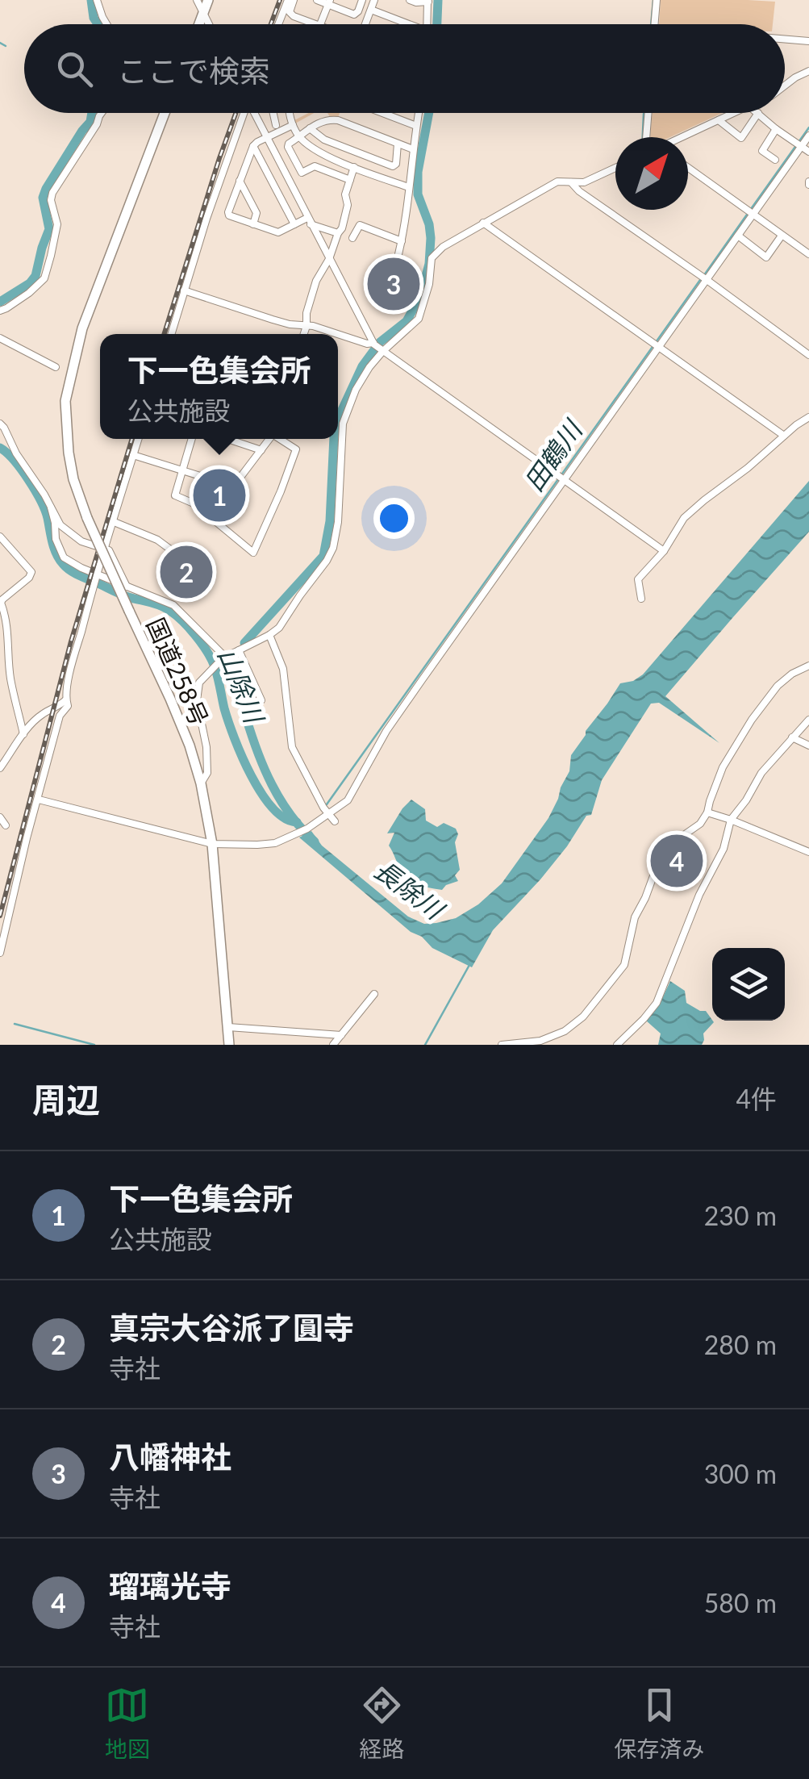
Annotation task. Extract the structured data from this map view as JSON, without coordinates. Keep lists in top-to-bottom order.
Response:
{
  "streets": {
    "highway": ["国道258号"]
  },
  "water": ["田鶴川", "山除川", "長除川"],
  "north": "top right",
  "page": {
    "search": "ここで検索",
    "pins": [
      "3",
      "1",
      "2",
      "4"
    ],
    "popup": ["下一色集会所", "公共施設"],
    "heading": ["周辺", "4件"],
    "list": [
      {
        "mark": "1",
        "name": "下一色集会所",
        "note": "公共施設",
        "value": "230 m"
      },
      {
        "mark": "2",
        "name": "真宗大谷派了圓寺",
        "note": "寺社",
        "value": "280 m"
      },
      {
        "mark": "3",
        "name": "八幡神社",
        "note": "寺社",
        "value": "300 m"
      },
      {
        "mark": "4",
        "name": "瑠璃光寺",
        "note": "寺社",
        "value": "580 m"
      }
    ],
    "nav": ["地図", "経路", "保存済み"]
  }
}
